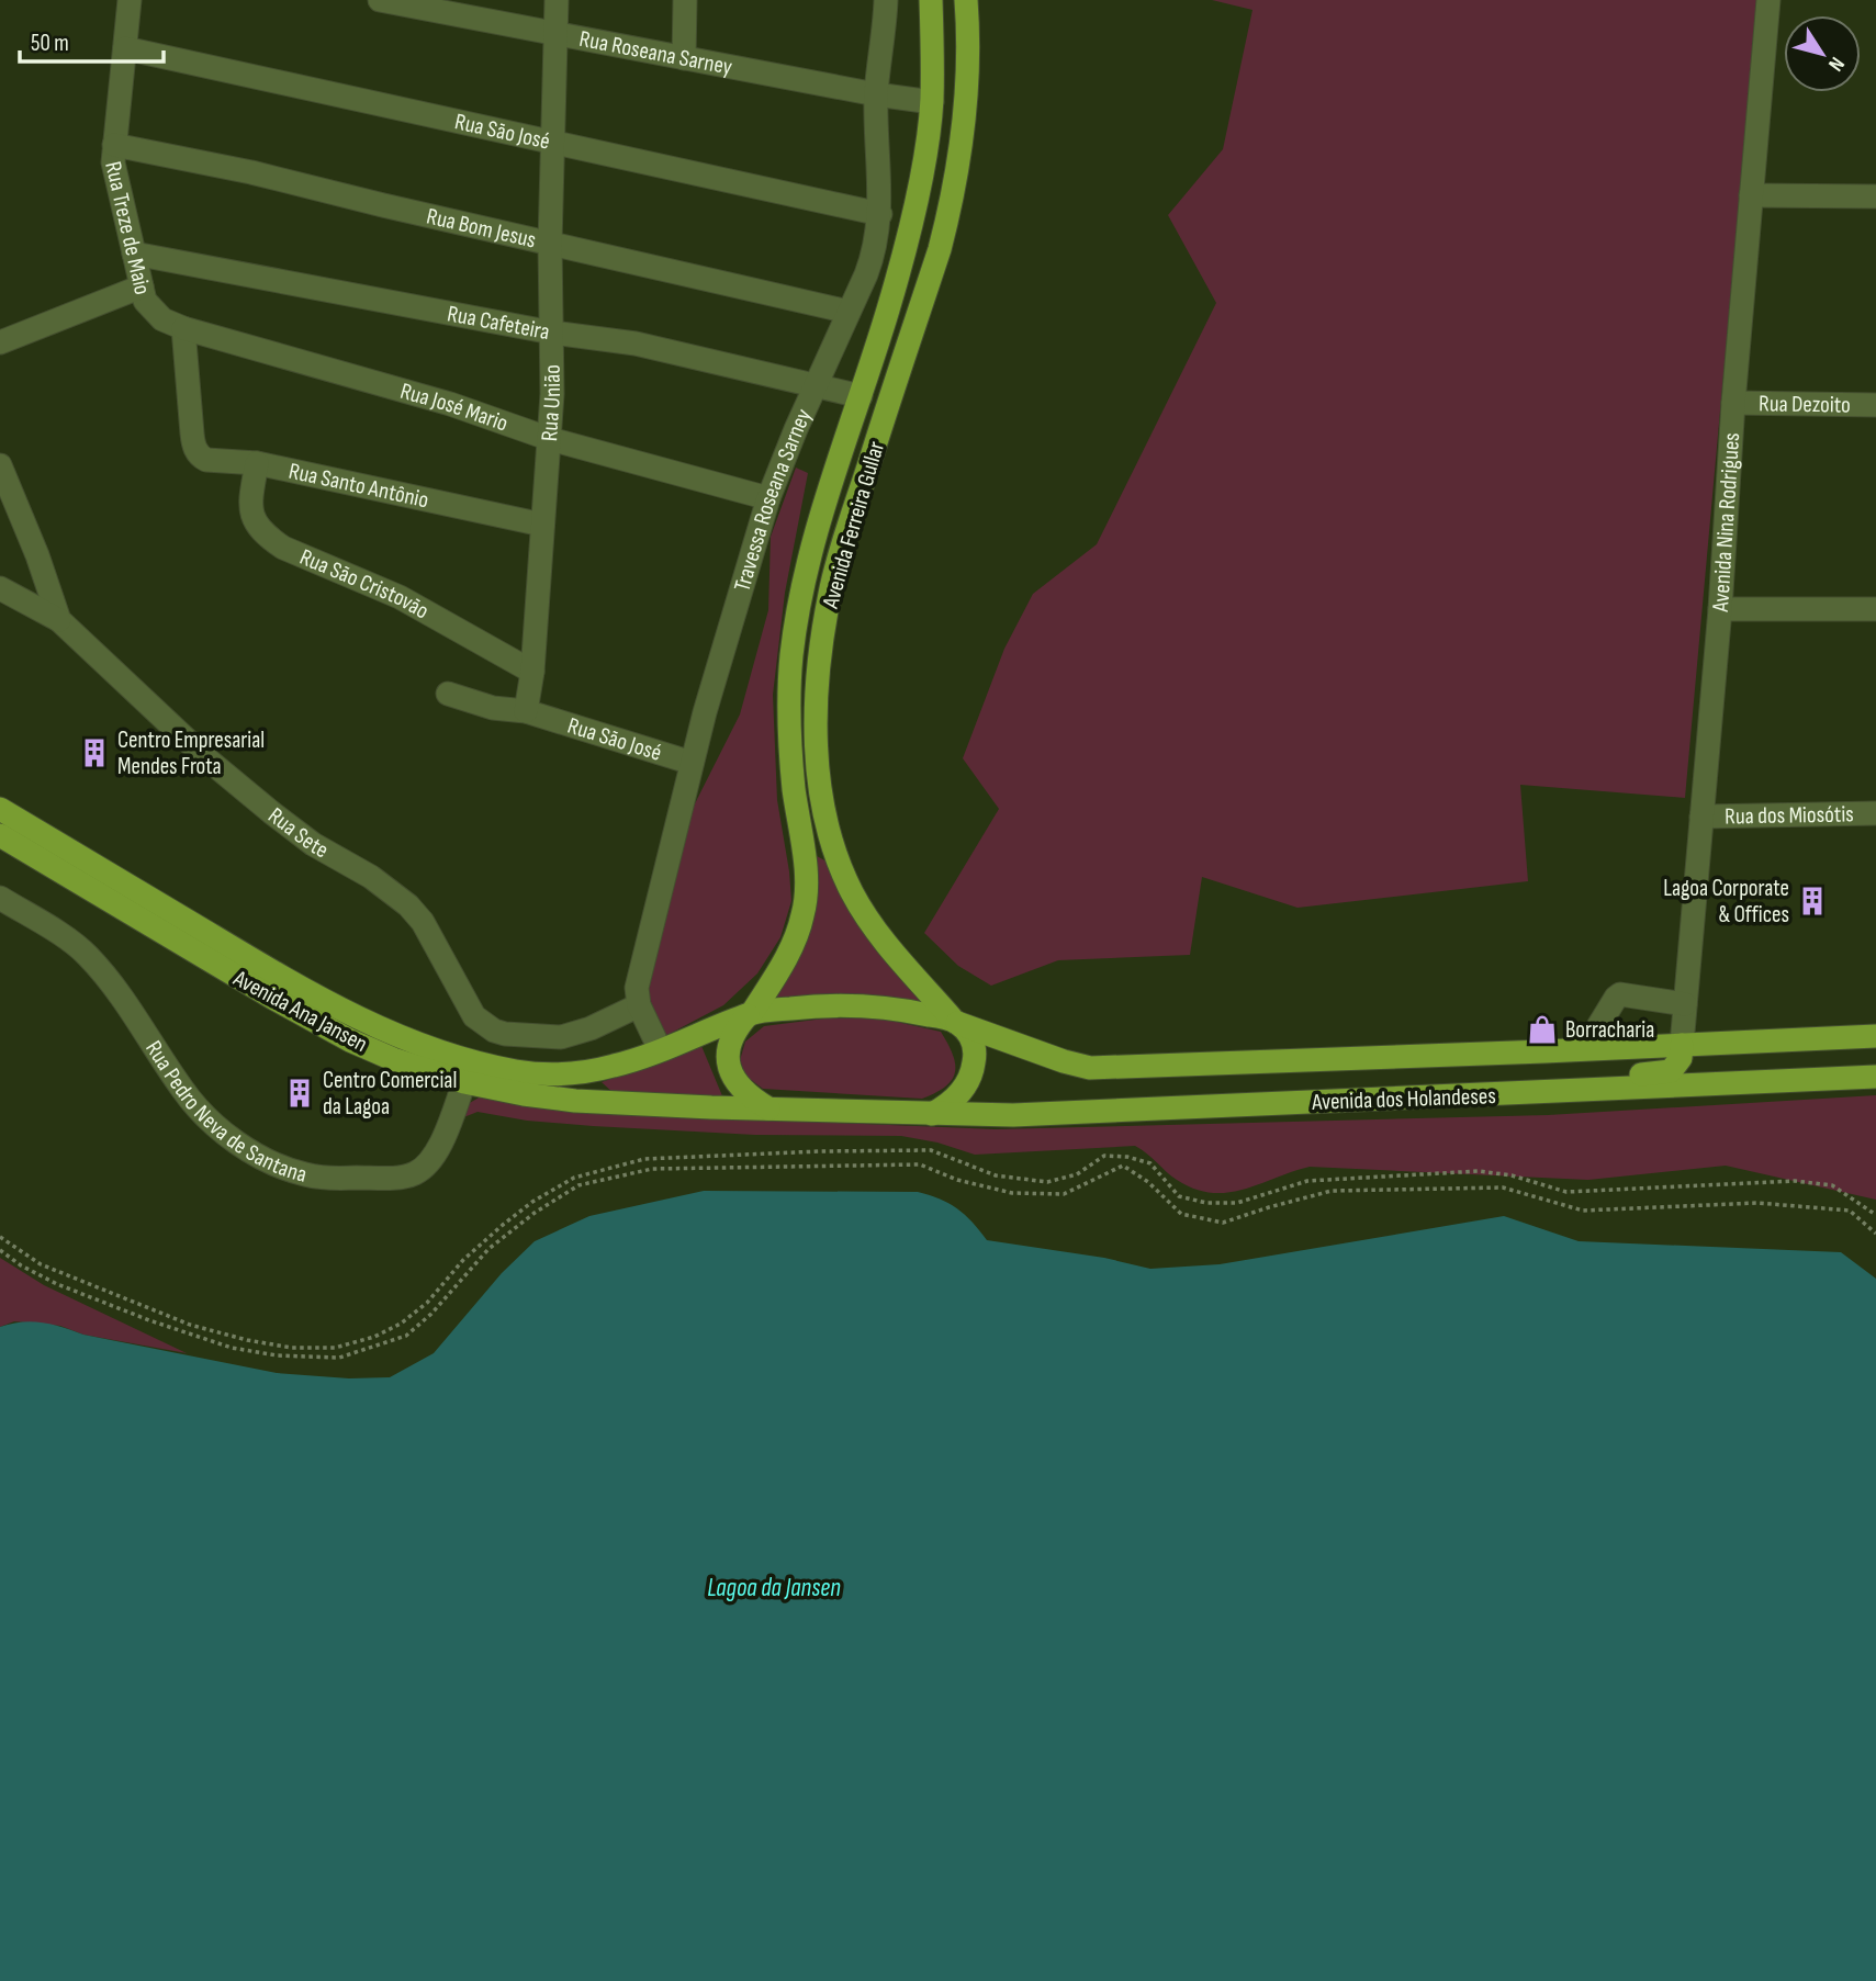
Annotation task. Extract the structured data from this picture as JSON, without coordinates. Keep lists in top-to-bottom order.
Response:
{
  "streets": {
    "main road": ["Avenida Ferreira Gullar", "Avenida Ana Jansen", "Avenida dos Holandeses"],
    "street": [
      "Rua Roseana Sarney",
      "Rua São José",
      "Rua Treze de Maio",
      "Rua Bom Jesus",
      "Rua Cafeteira",
      "Rua União",
      "Rua Dezoito",
      "Rua José Mario",
      "Rua Santo Antônio",
      "Travessa Roseana Sarney",
      "Avenida Nina Rodrigues",
      "Rua São Cristovão",
      "Rua dos Miosótis",
      "Rua Sete",
      "Rua Pedro Neva de Santana"
    ]
  },
  "crossings": [
    ["Rua Roseana Sarney", "Rua União"],
    ["Rua Roseana Sarney", "Travessa Roseana Sarney"],
    ["Rua Roseana Sarney", "Avenida Ferreira Gullar"],
    ["Rua São José", "Rua Treze de Maio"],
    ["Rua São José", "Rua União"],
    ["Rua São José", "Travessa Roseana Sarney"],
    ["Rua Treze de Maio", "Rua Bom Jesus"],
    ["Rua Treze de Maio", "Rua Cafeteira"],
    ["Rua Treze de Maio", "Rua José Mario"],
    ["Rua Treze de Maio", "Rua Santo Antônio"],
    ["Rua Bom Jesus", "Rua União"],
    ["Rua Bom Jesus", "Travessa Roseana Sarney"],
    ["Rua Cafeteira", "Rua União"],
    ["Rua Cafeteira", "Travessa Roseana Sarney"],
    ["Rua Cafeteira", "Avenida Ferreira Gullar"],
    ["Rua União", "Rua José Mario"],
    ["Rua União", "Rua Santo Antônio"],
    ["Rua União", "Rua São Cristovão"],
    ["Rua Dezoito", "Avenida Nina Rodrigues"],
    ["Rua José Mario", "Rua Santo Antônio"],
    ["Rua José Mario", "Travessa Roseana Sarney"],
    ["Rua Santo Antônio", "Rua São Cristovão"],
    ["Travessa Roseana Sarney", "Rua Sete"],
    ["Avenida Nina Rodrigues", "Rua dos Miosótis"],
    ["Avenida Nina Rodrigues", "Avenida dos Holandeses"],
    ["Avenida Ferreira Gullar", "Avenida Ana Jansen"],
    ["Avenida Ferreira Gullar", "Avenida dos Holandeses"],
    ["Avenida Ana Jansen", "Avenida dos Holandeses"],
    ["Avenida Ana Jansen", "Rua Pedro Neva de Santana"]
  ],
  "water": ["Lagoa da Jansen"],
  "places": {
    "building": ["Centro Empresarial Mendes Frota", "Lagoa Corporate & Offices", "Centro Comercial da Lagoa"],
    "shop": ["Borracharia"]
  },
  "scale_bar": "50 m",
  "north": "bottom right"
}
